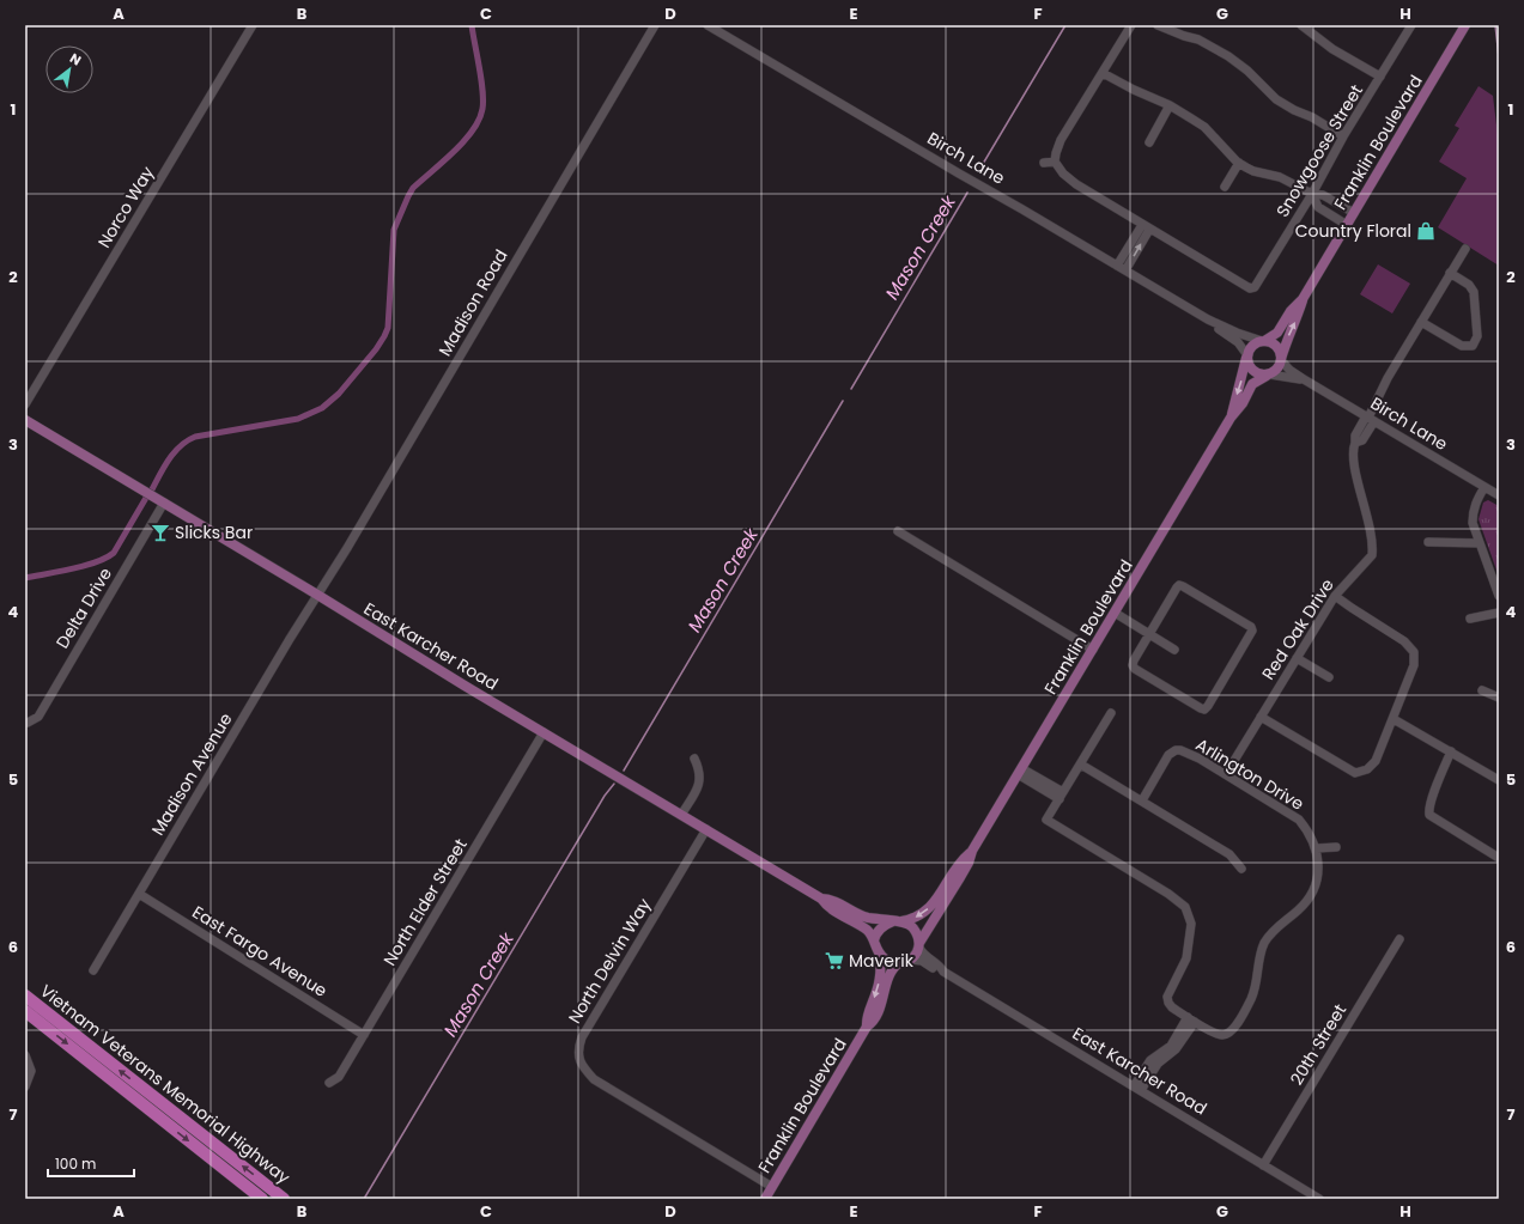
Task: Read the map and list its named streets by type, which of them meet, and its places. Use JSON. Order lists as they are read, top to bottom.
{
  "streets": {
    "highway": ["Vietnam Veterans Memorial Highway"],
    "main road": ["Franklin Boulevard", "East Karcher Road"],
    "street": [
      "Snowgoose Street",
      "Birch Lane",
      "Norco Way",
      "Madison Road",
      "Delta Drive",
      "Red Oak Drive",
      "Madison Avenue",
      "Arlington Drive",
      "North Elder Street",
      "East Fargo Avenue",
      "North Delvin Way",
      "20th Street"
    ]
  },
  "crossings": [
    ["Franklin Boulevard", "Birch Lane"],
    ["Franklin Boulevard", "North Delvin Way"],
    ["Birch Lane", "Red Oak Drive"],
    ["Madison Road", "East Karcher Road"],
    ["Madison Road", "Madison Avenue"],
    ["Delta Drive", "East Karcher Road"],
    ["Red Oak Drive", "Arlington Drive"],
    ["East Karcher Road", "Madison Avenue"],
    ["East Karcher Road", "North Elder Street"],
    ["East Karcher Road", "North Delvin Way"],
    ["East Karcher Road", "20th Street"],
    ["Madison Avenue", "East Fargo Avenue"],
    ["North Elder Street", "East Fargo Avenue"]
  ],
  "water": ["Mason Creek"],
  "places": {
    "shop": ["Country Floral"],
    "bar": ["Slicks Bar"],
    "supermarket": ["Maverik"]
  },
  "scale_bar": "100 m",
  "north": "top right",
  "grid": {
    "columns": [
      "A",
      "B",
      "C",
      "D",
      "E",
      "F",
      "G",
      "H"
    ],
    "rows": [
      "1",
      "2",
      "3",
      "4",
      "5",
      "6",
      "7"
    ]
  }
}
